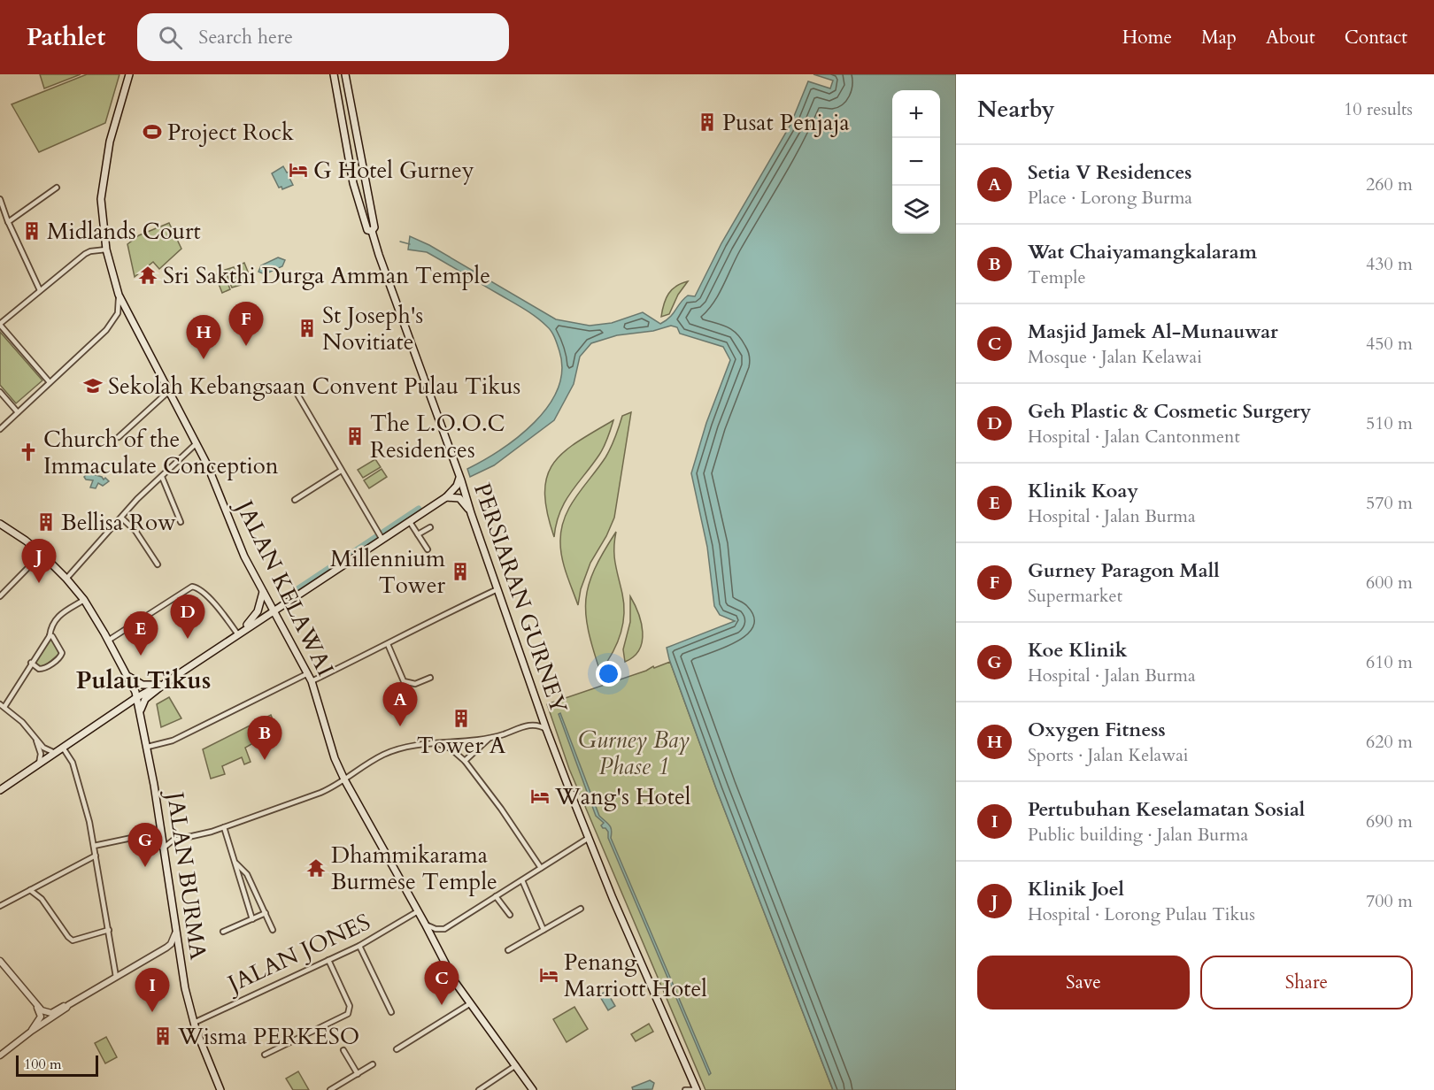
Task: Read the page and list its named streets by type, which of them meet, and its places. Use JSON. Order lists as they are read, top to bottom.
{
  "streets": {
    "main road": ["JALAN KELAWAI", "PERSIARAN GURNEY", "JALAN BURMA"],
    "street": ["JALAN JONES"]
  },
  "crossings": [
    ["JALAN KELAWAI", "JALAN JONES"],
    ["JALAN BURMA", "JALAN JONES"]
  ],
  "districts": ["Pulau Tikus"],
  "parks": ["Gurney Bay Phase 1"],
  "places": {
    "building": [
      "Pusat Penjaja",
      "Midlands Court",
      "St Joseph's Novitiate",
      "The L.O.O.C Residences",
      "Bellisa Row",
      "Millennium Tower",
      "Tower A",
      "Wisma PERKESO"
    ],
    "sports": ["Project Rock"],
    "hotel": ["G Hotel Gurney", "Wang's Hotel", "Penang Marriott Hotel"],
    "temple": ["Sri Sakthi Durga Amman Temple", "Dhammikarama Burmese Temple"],
    "school or university": ["Sekolah Kebangsaan Convent Pulau Tikus"],
    "church": ["Church of the Immaculate Conception"]
  },
  "scale_bar": "100 m",
  "page": {
    "header": "Pathlet",
    "search": "Search here",
    "nav": [
      "Home",
      "Map",
      "About",
      "Contact"
    ],
    "heading": ["Nearby", "10 results"],
    "map_buttons": ["+", "−"],
    "list": [
      {
        "mark": "A",
        "name": "Setia V Residences",
        "note": "Place · Lorong Burma",
        "value": "260 m"
      },
      {
        "mark": "B",
        "name": "Wat Chaiyamangkalaram",
        "note": "Temple",
        "value": "430 m"
      },
      {
        "mark": "C",
        "name": "Masjid Jamek Al-Munauwar",
        "note": "Mosque · Jalan Kelawai",
        "value": "450 m"
      },
      {
        "mark": "D",
        "name": "Geh Plastic & Cosmetic Surgery",
        "note": "Hospital · Jalan Cantonment",
        "value": "510 m"
      },
      {
        "mark": "E",
        "name": "Klinik Koay",
        "note": "Hospital · Jalan Burma",
        "value": "570 m"
      },
      {
        "mark": "F",
        "name": "Gurney Paragon Mall",
        "note": "Supermarket",
        "value": "600 m"
      },
      {
        "mark": "G",
        "name": "Koe Klinik",
        "note": "Hospital · Jalan Burma",
        "value": "610 m"
      },
      {
        "mark": "H",
        "name": "Oxygen Fitness",
        "note": "Sports · Jalan Kelawai",
        "value": "620 m"
      },
      {
        "mark": "I",
        "name": "Pertubuhan Keselamatan Sosial",
        "note": "Public building · Jalan Burma",
        "value": "690 m"
      },
      {
        "mark": "J",
        "name": "Klinik Joel",
        "note": "Hospital · Lorong Pulau Tikus",
        "value": "700 m"
      }
    ],
    "pins": [
      "F",
      "H",
      "J",
      "D",
      "E",
      "A",
      "B",
      "G",
      "C",
      "I"
    ],
    "buttons": ["Save", "Share"],
    "scale": "100 m"
  }
}
